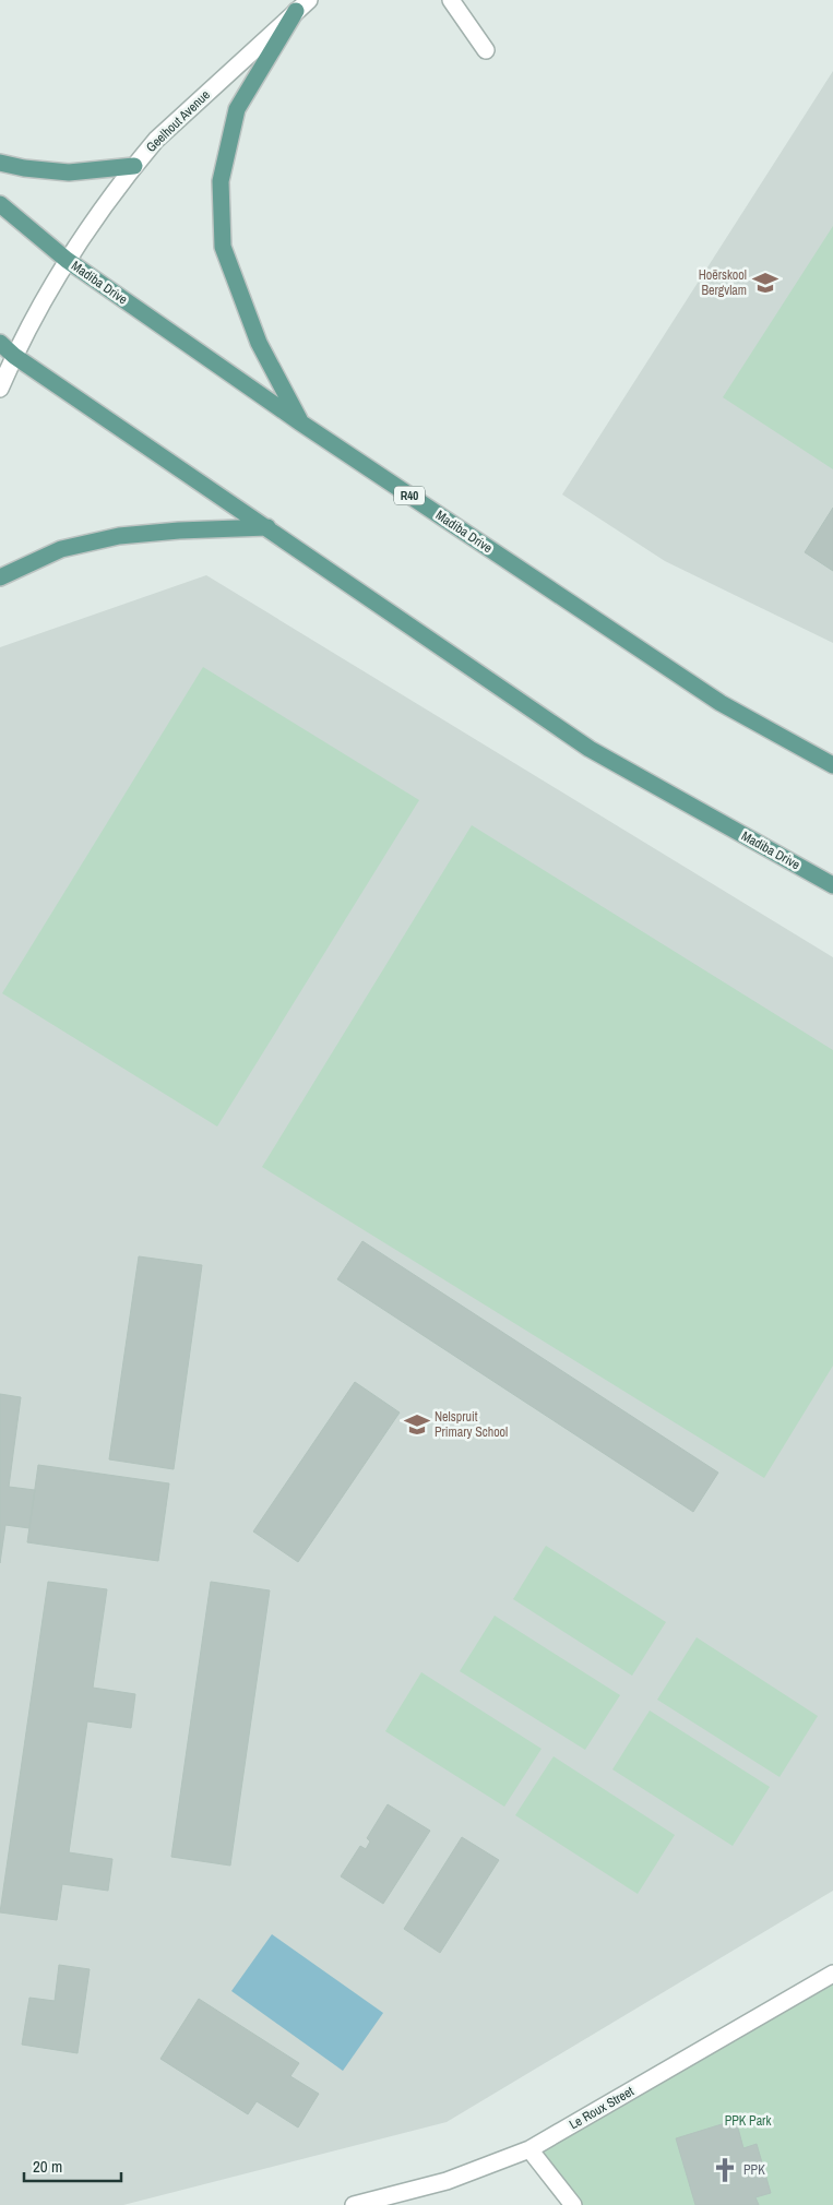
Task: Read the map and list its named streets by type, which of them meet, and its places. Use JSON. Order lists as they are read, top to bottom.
{
  "streets": {
    "main road": ["Madiba Drive", "R40"],
    "street": ["Geelhout Avenue", "Le Roux Street"]
  },
  "crossings": [
    ["Geelhout Avenue", "Madiba Drive"]
  ],
  "parks": ["PPK Park"],
  "places": {
    "school or university": ["Hoërskool Bergvlam", "Nelspruit Primary School"],
    "church": ["PPK"]
  },
  "scale_bar": "20 m"
}
